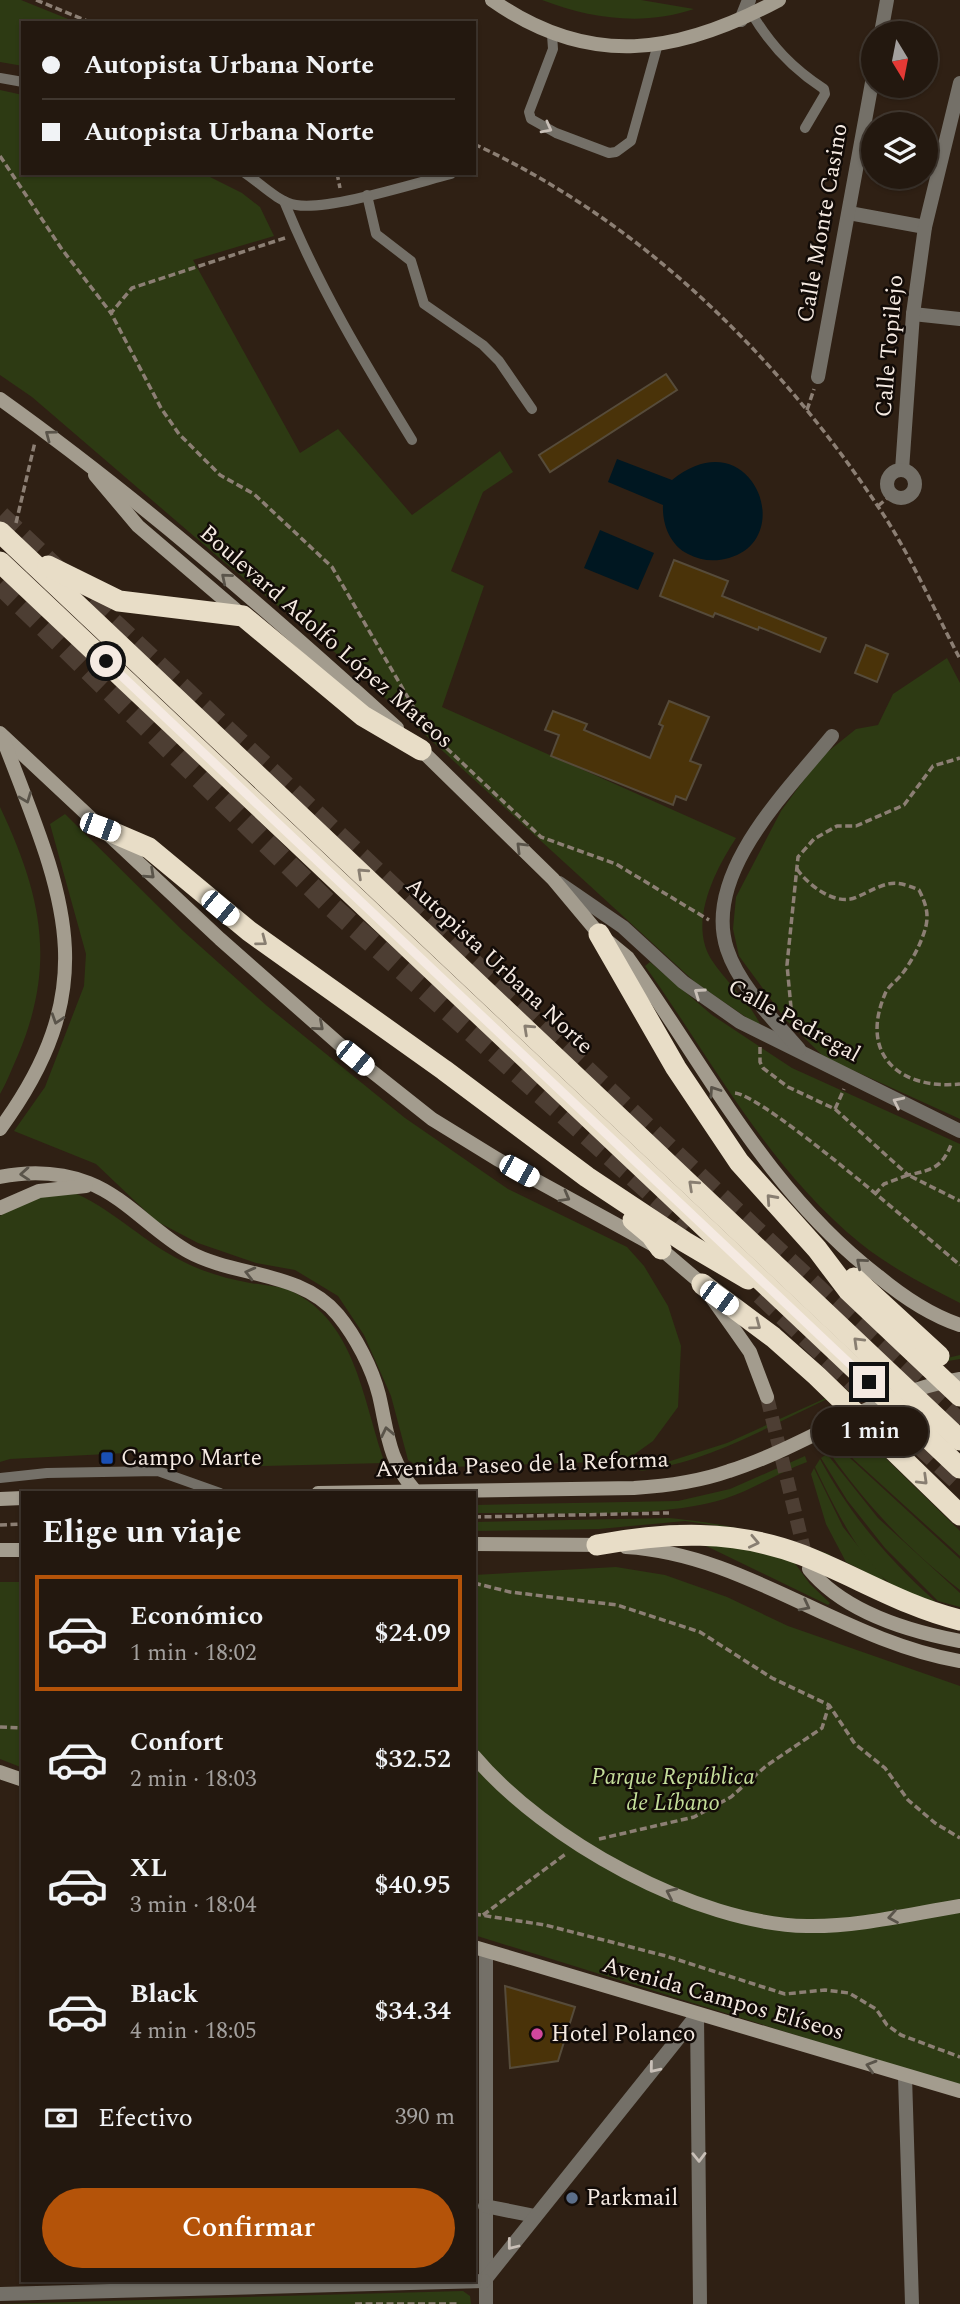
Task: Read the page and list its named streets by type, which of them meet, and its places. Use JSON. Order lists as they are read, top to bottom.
{
  "streets": {
    "highway": ["Autopista Urbana Norte"],
    "main road": ["Boulevard Adolfo López Mateos", "Avenida Paseo de la Reforma", "Avenida Campos Elíseos"],
    "street": ["Calle Monte Casino", "Calle Topilejo", "Calle Pedregal"]
  },
  "crossings": [
    ["Boulevard Adolfo López Mateos", "Calle Pedregal"]
  ],
  "one_way": ["Boulevard Adolfo López Mateos", "Calle Pedregal"],
  "parks": ["Parque República de Líbano"],
  "places": {
    "transit": ["Campo Marte"],
    "other": ["Hotel Polanco", "Parkmail"]
  },
  "north": "bottom",
  "page": {
    "banner": ["Autopista Urbana Norte", "Autopista Urbana Norte"],
    "bubble": "1 min",
    "heading": "Elige un viaje",
    "list": [
      {
        "name": "Económico",
        "note": "1 min · 18:02",
        "value": "$24.09"
      },
      {
        "name": "Confort",
        "note": "2 min · 18:03",
        "value": "$32.52"
      },
      {
        "name": "XL",
        "note": "3 min · 18:04",
        "value": "$40.95"
      },
      {
        "name": "Black",
        "note": "4 min · 18:05",
        "value": "$34.34"
      }
    ],
    "pay": ["Efectivo", "390 m"],
    "buttons": "Confirmar"
  }
}
